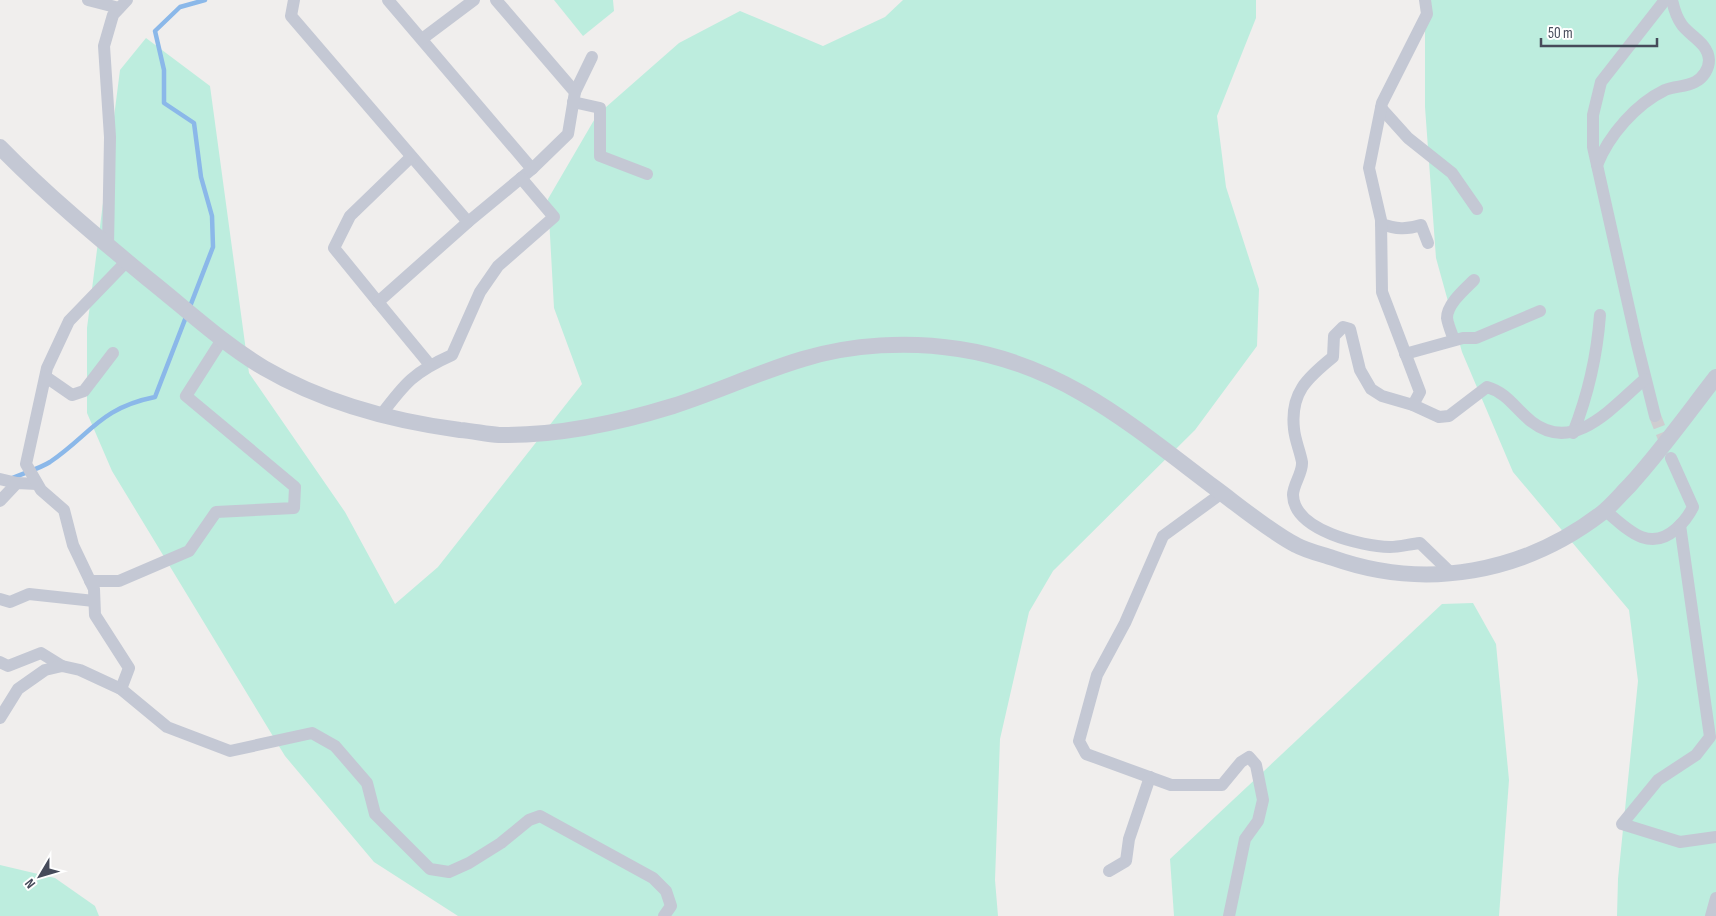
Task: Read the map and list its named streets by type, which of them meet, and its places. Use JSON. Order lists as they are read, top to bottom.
{
  "scale_bar": "50 m",
  "north": "bottom left"
}
